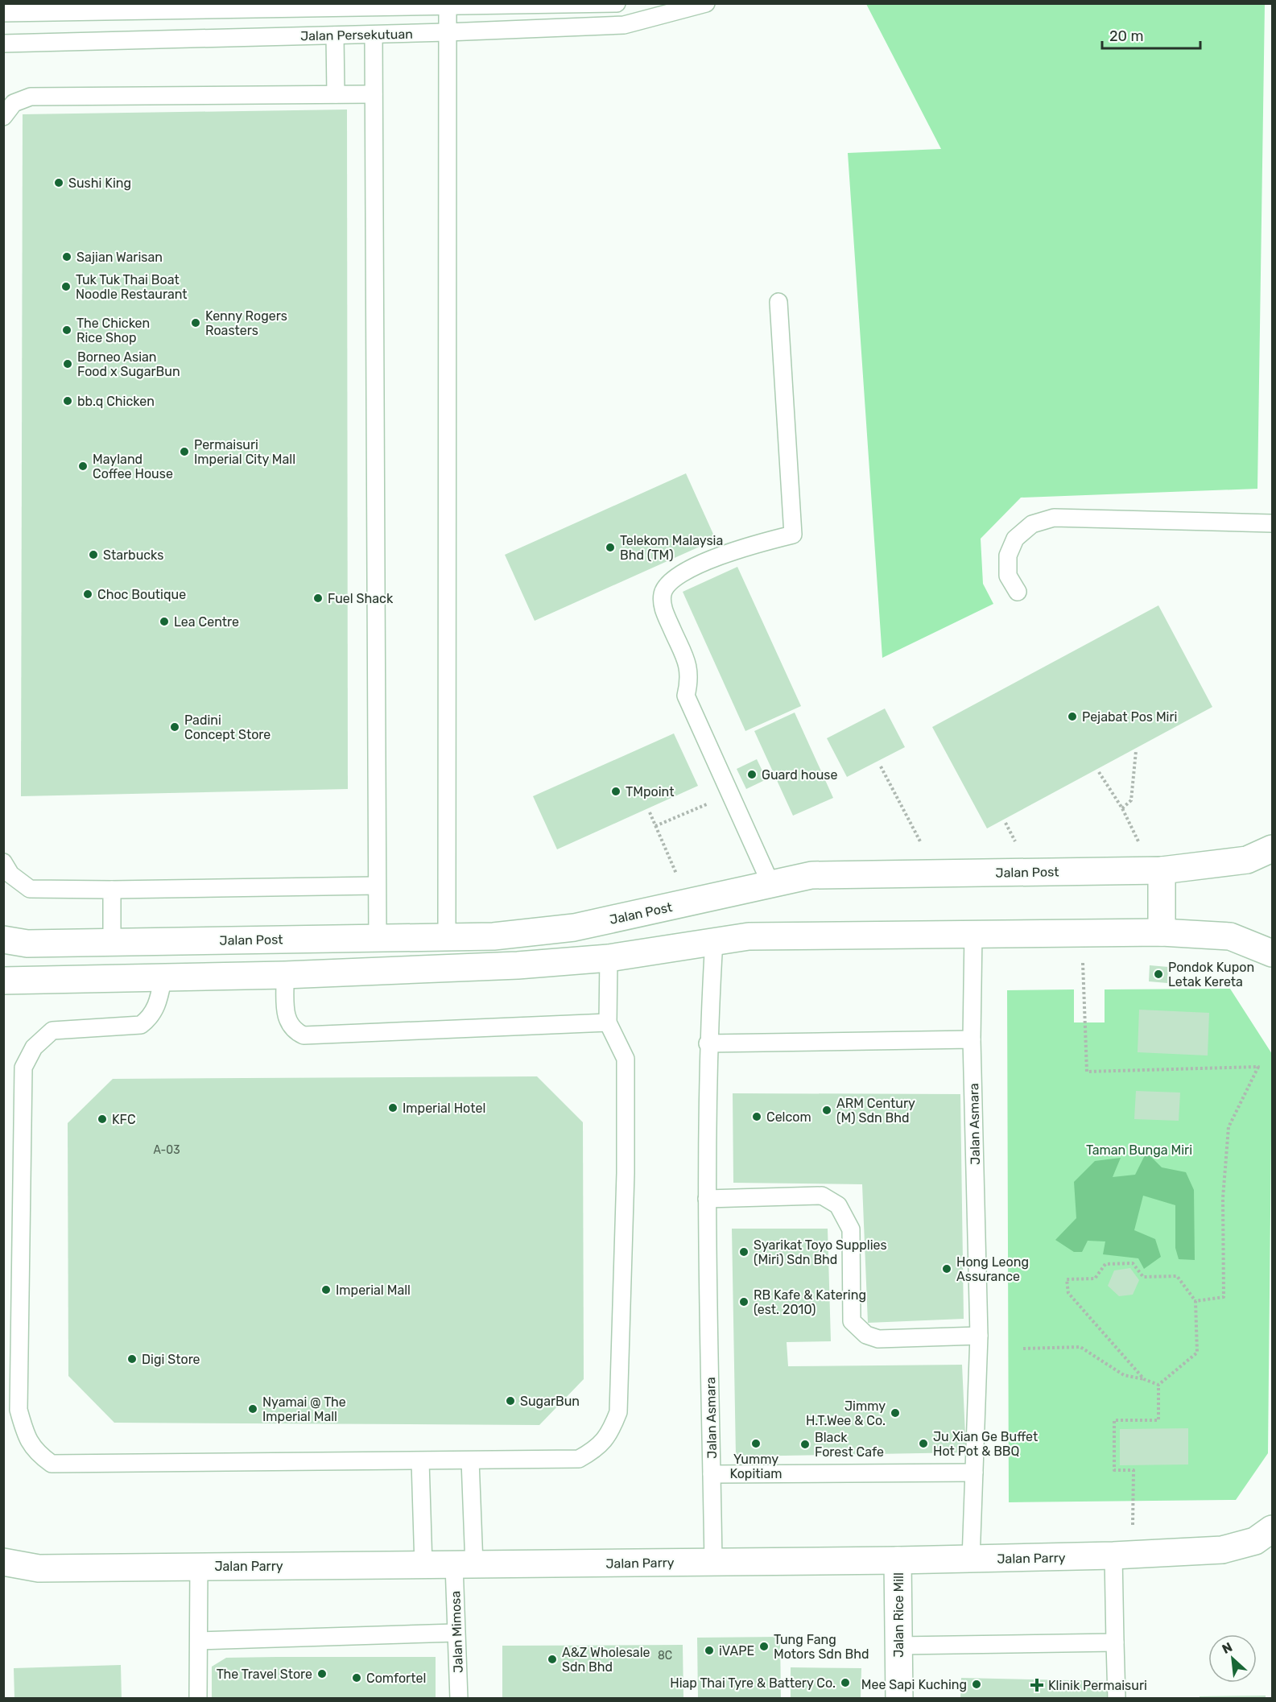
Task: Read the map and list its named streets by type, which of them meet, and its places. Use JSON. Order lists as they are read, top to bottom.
{
  "streets": {
    "street": ["Jalan Post", "Jalan Parry", "Jalan Rice Mill"],
    "lane": ["Jalan Persekutuan", "Jalan Asmara", "Jalan Mimosa"]
  },
  "crossings": [
    ["Jalan Asmara", "Jalan Parry"],
    ["Jalan Parry", "Jalan Rice Mill"],
    ["Jalan Parry", "Jalan Mimosa"]
  ],
  "parks": ["Taman Bunga Miri"],
  "places": {
    "other": [
      "Sushi King",
      "Sajian Warisan",
      "Tuk Tuk Thai Boat Noodle Restaurant",
      "Kenny Rogers Roasters",
      "The Chicken Rice Shop",
      "Borneo Asian Food x SugarBun",
      "bb.q Chicken",
      "Permaisuri Imperial City Mall",
      "Mayland Coffee House",
      "Telekom Malaysia Bhd (TM)",
      "Starbucks",
      "Choc Boutique",
      "Fuel Shack",
      "Lea Centre",
      "Pejabat Pos Miri",
      "Padini Concept Store",
      "Guard house",
      "TMpoint",
      "Pondok Kupon Letak Kereta",
      "Imperial Hotel",
      "ARM Century (M) Sdn Bhd",
      "Celcom",
      "KFC",
      "Syarikat Toyo Supplies (Miri) Sdn Bhd",
      "Hong Leong Assurance",
      "Imperial Mall",
      "RB Kafe & Katering (est. 2010)",
      "Digi Store",
      "SugarBun",
      "Nyamai @ The Imperial Mall",
      "Jimmy H.T.Wee & Co.",
      "Yummy Kopitiam",
      "Ju Xian Ge Buffet Hot Pot & BBQ",
      "Black Forest Cafe",
      "Tung Fang Motors Sdn Bhd",
      "iVAPE",
      "A&Z Wholesale Sdn Bhd",
      "The Travel Store",
      "Comfortel",
      "Hiap Thai Tyre & Battery Co.",
      "Mee Sapi Kuching"
    ],
    "health": ["Klinik Permaisuri"]
  },
  "house_numbers": ["A-03", "8C"],
  "scale_bar": "20 m",
  "north": "top left"
}
